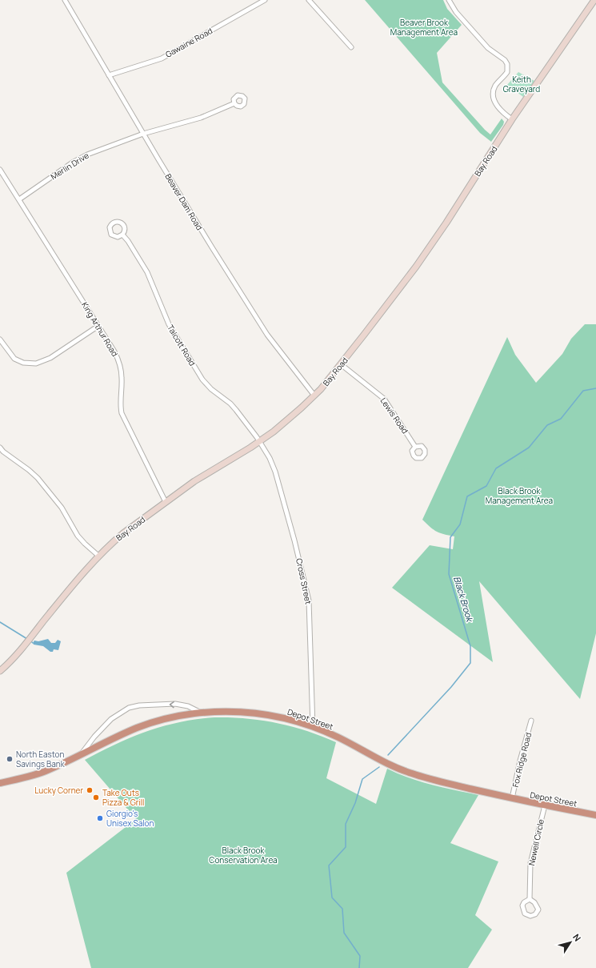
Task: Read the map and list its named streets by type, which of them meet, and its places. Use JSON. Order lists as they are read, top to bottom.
{
  "streets": {
    "highway": ["Depot Street"],
    "main road": ["Bay Road"],
    "street": [
      "Gawaine Road",
      "Merlin Drive",
      "Beaver Dam Road",
      "King Arthur Road",
      "Talcott Road",
      "Lewis Road",
      "Cross Street",
      "Fox Ridge Road",
      "Newell Circle"
    ]
  },
  "crossings": [
    ["Gawaine Road", "Beaver Dam Road"],
    ["Bay Road", "Beaver Dam Road"],
    ["Bay Road", "King Arthur Road"],
    ["Bay Road", "Talcott Road"],
    ["Bay Road", "Lewis Road"],
    ["Bay Road", "Cross Street"],
    ["Merlin Drive", "Beaver Dam Road"],
    ["Merlin Drive", "King Arthur Road"],
    ["Talcott Road", "Cross Street"],
    ["Cross Street", "Depot Street"],
    ["Depot Street", "Fox Ridge Road"],
    ["Depot Street", "Newell Circle"]
  ],
  "water": ["Black Brook"],
  "parks": [
    "Beaver Brook Management Area",
    "Keith Graveyard",
    "Black Brook Management Area",
    "Black Brook Conservation Area"
  ],
  "places": [
    "North Easton Savings Bank",
    "Lucky Corner",
    "Take Outs Pizza & Grill",
    "Giorgio's Unisex Salon"
  ],
  "north": "top right"
}
